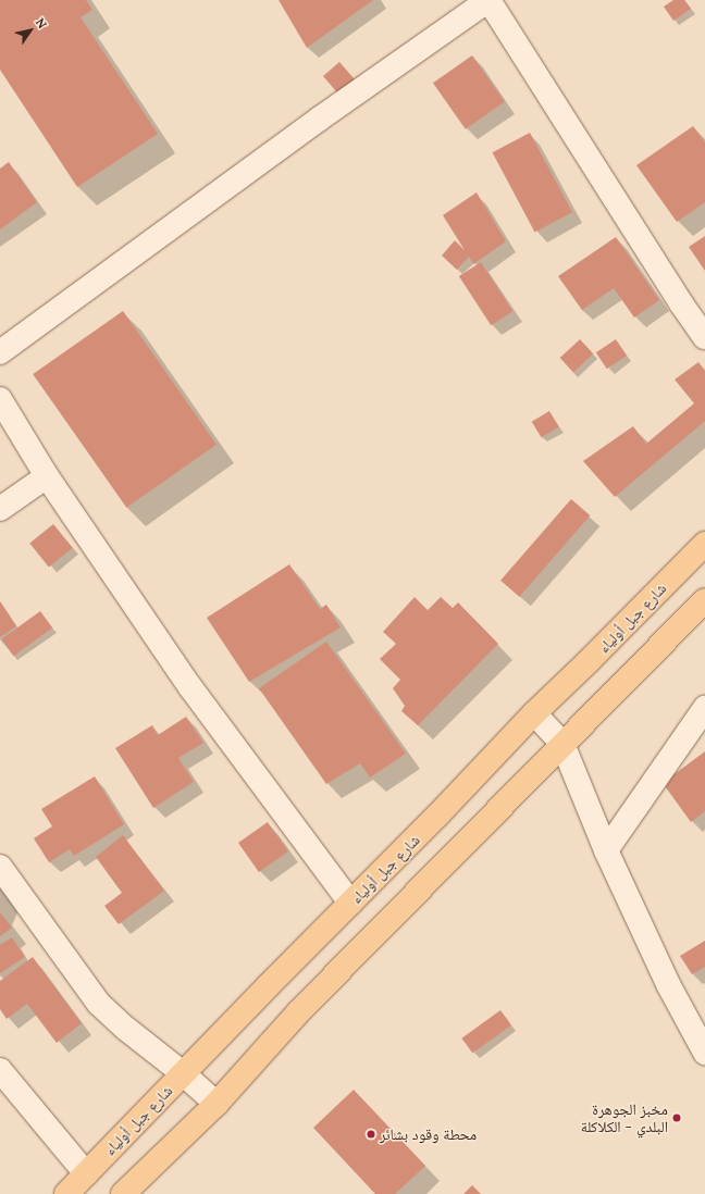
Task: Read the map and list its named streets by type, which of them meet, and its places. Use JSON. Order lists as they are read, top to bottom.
{
  "streets": {
    "main road": ["شارع جبل أولياء"]
  },
  "places": ["مخبز الجوهرة البلدي - الكلاكلة", "محطة وقود بشائر"],
  "north": "top right"
}
